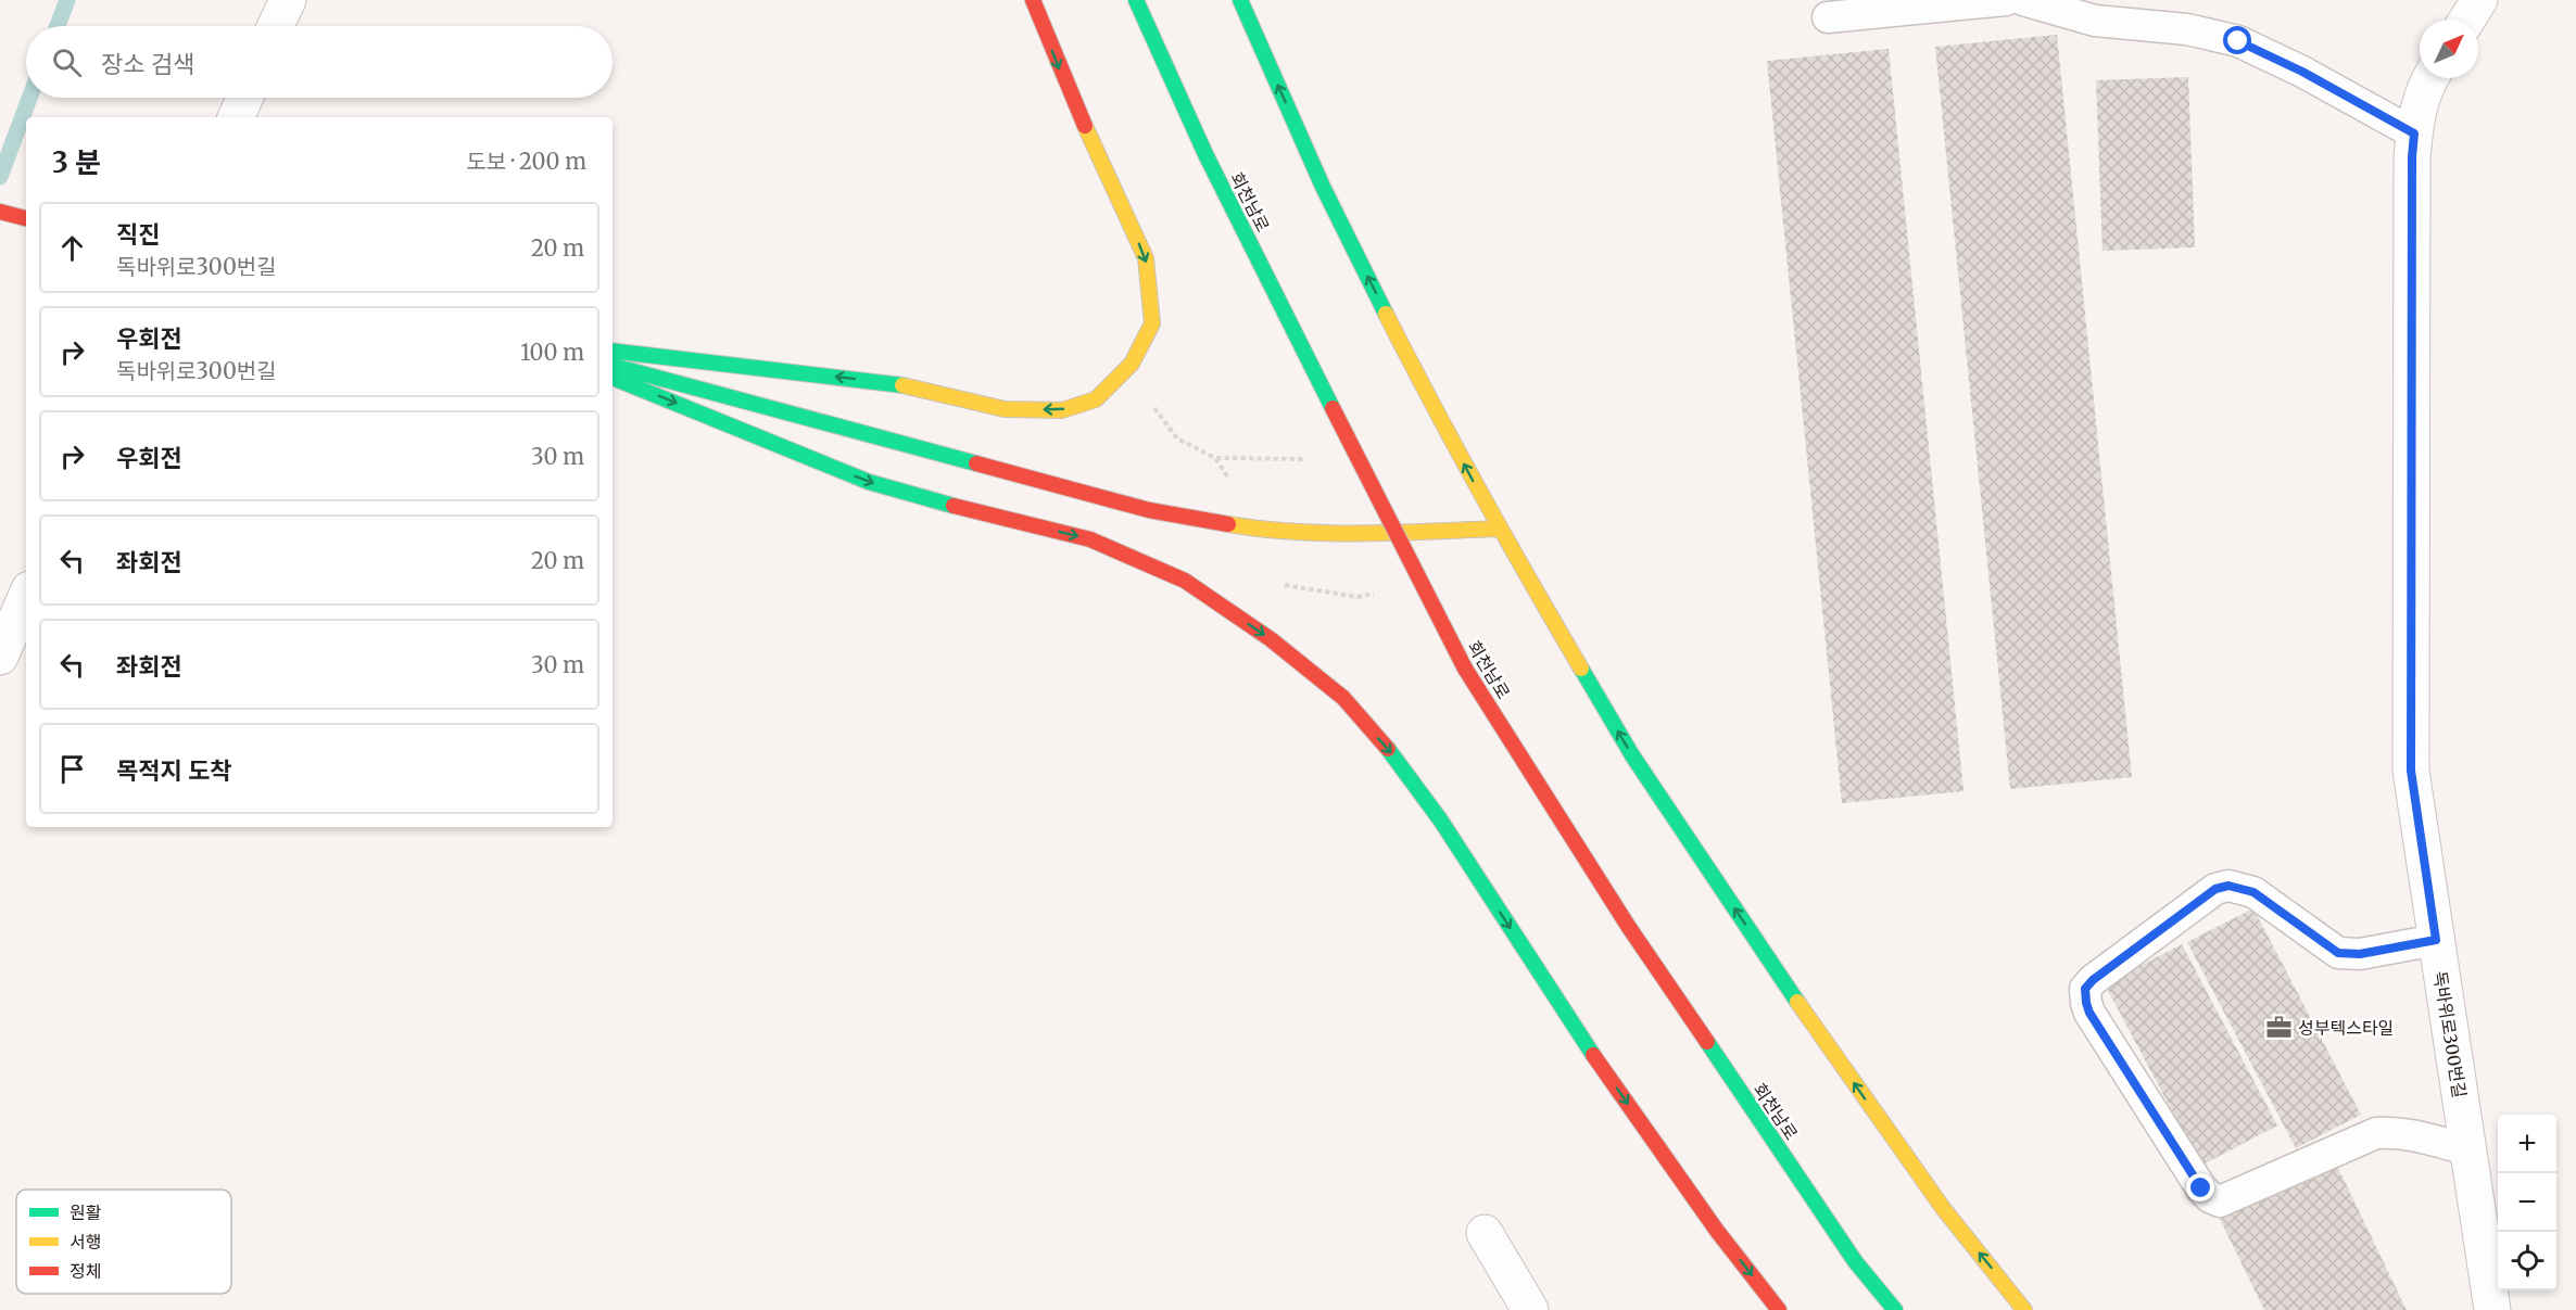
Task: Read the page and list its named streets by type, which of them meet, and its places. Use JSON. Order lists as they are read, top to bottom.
{
  "streets": {
    "main road": ["회천남로"],
    "street": ["독바위로300번길"]
  },
  "places": {
    "office": ["성부텍스타일"]
  },
  "legend": ["원활", "서행", "정체"],
  "north": "top right",
  "page": {
    "search": "장소 검색",
    "heading": ["3 분", "도보 · 200 m"],
    "list": [
      ["직진", "독바위로300번길", "20 m"],
      ["우회전", "독바위로300번길", "100 m"],
      ["우회전", "30 m"],
      ["좌회전", "20 m"],
      ["좌회전", "30 m"],
      "목적지 도착"
    ],
    "map_buttons": ["+", "−"]
  }
}
